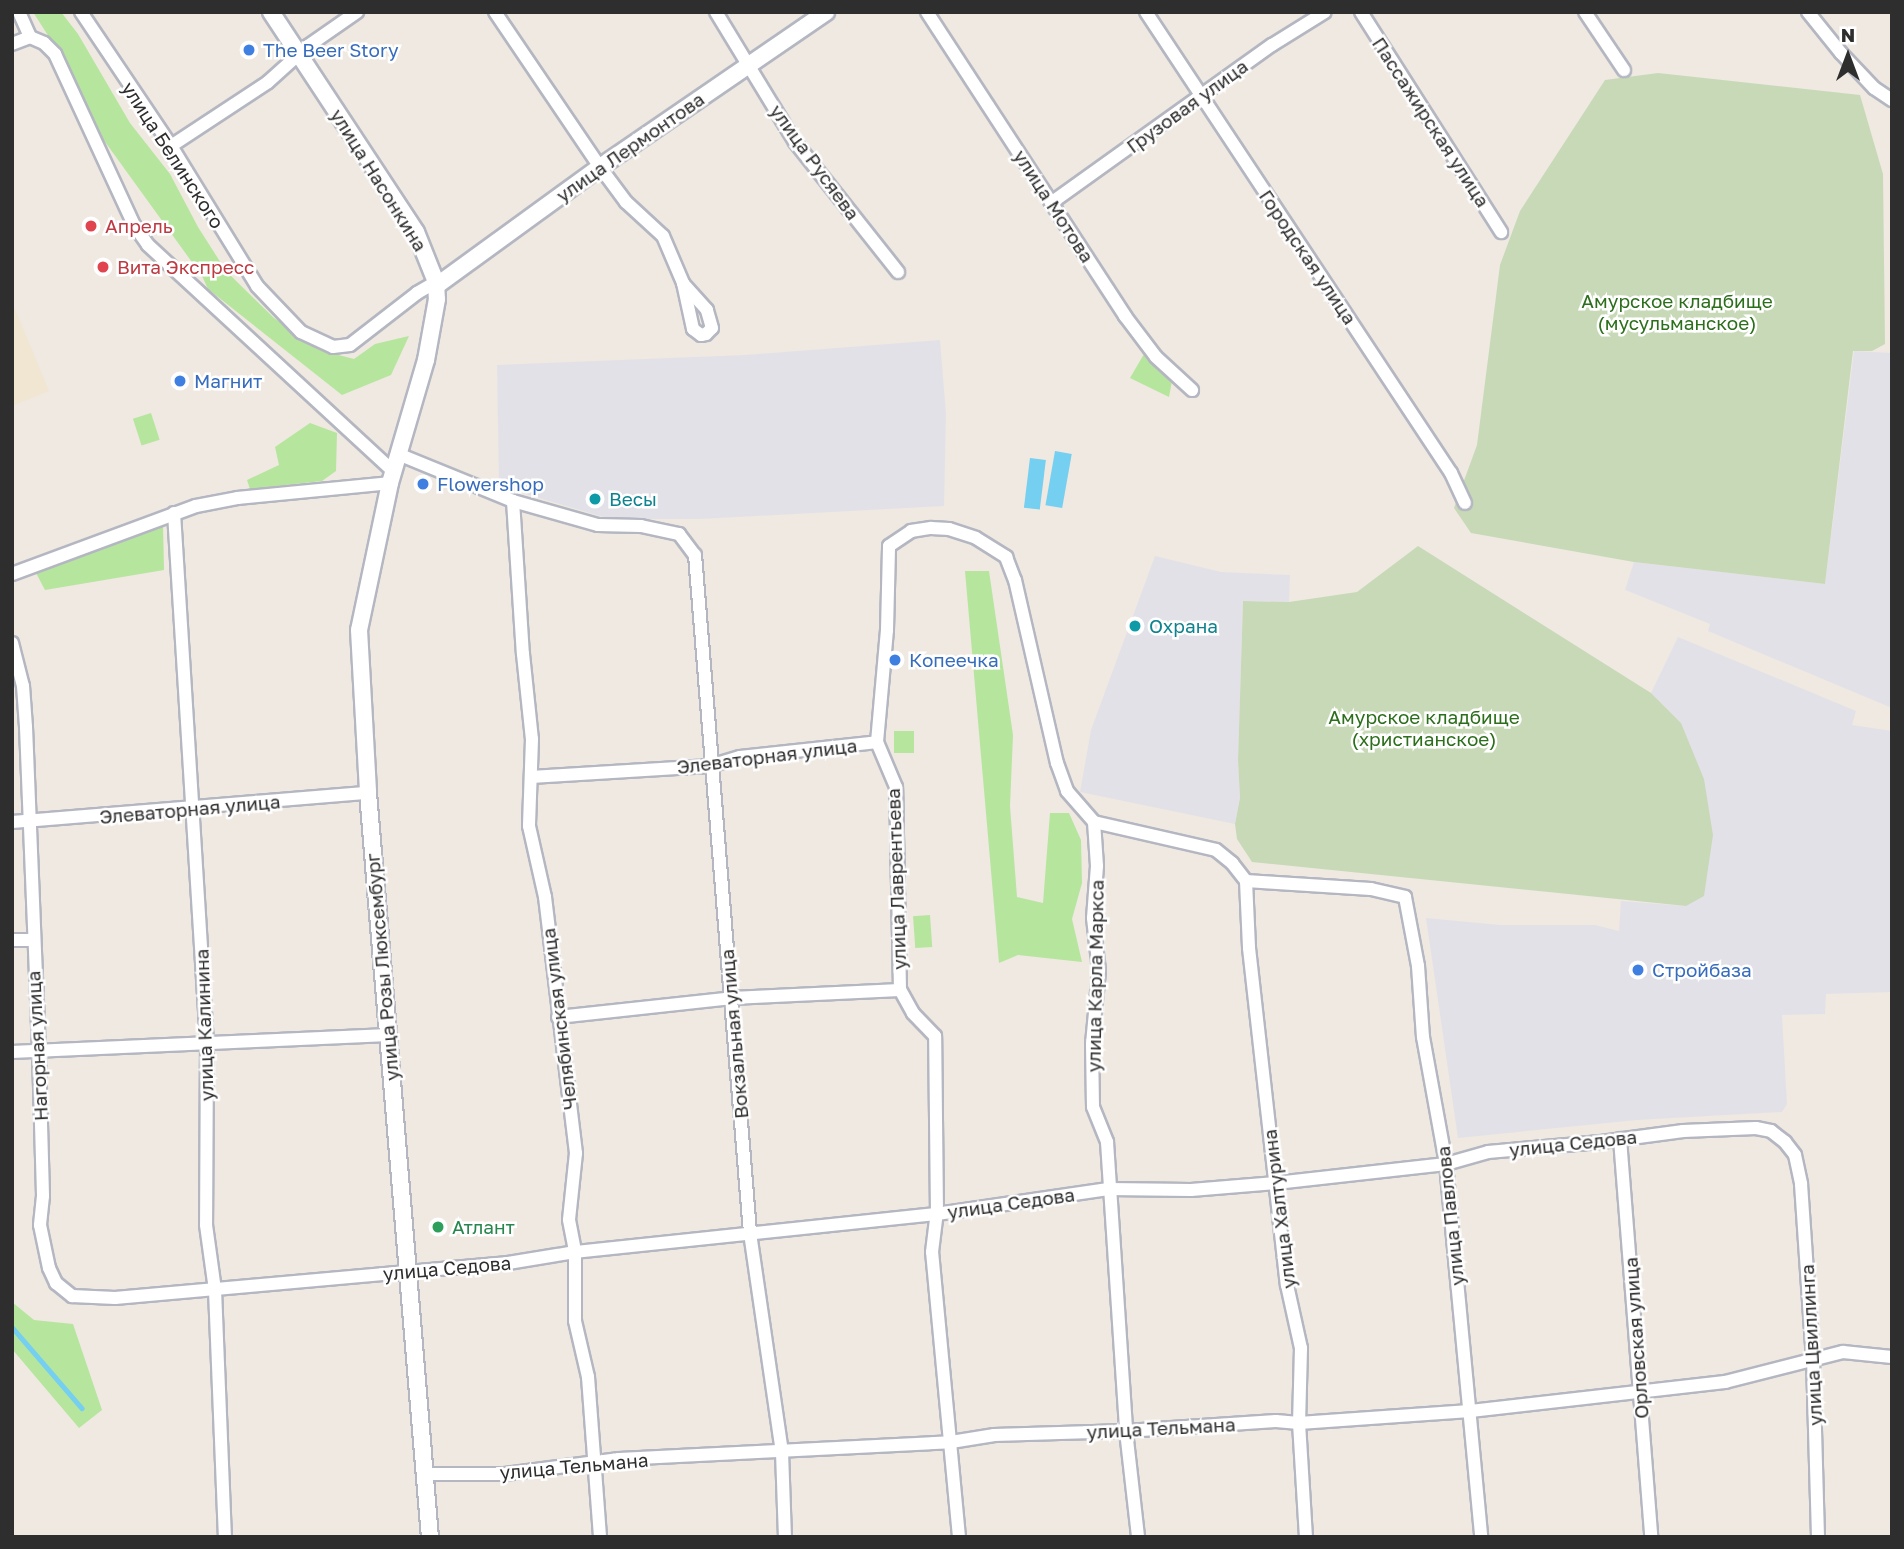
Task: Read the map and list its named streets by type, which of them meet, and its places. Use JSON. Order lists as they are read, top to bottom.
{
  "streets": {
    "street": [
      "Грузовая улица",
      "Пассажирская улица",
      "улица Лермонтова",
      "улица Белинского",
      "улица Русяева",
      "улица Насонкина",
      "улица Мотова",
      "Городская улица",
      "Элеваторная улица",
      "улица Лаврентьева",
      "улица Розы Люксембург",
      "улица Карла Маркса",
      "Челябинская улица",
      "улица Калинина",
      "Вокзальная улица",
      "Нагорная улица",
      "улица Седова",
      "улица Халтурина",
      "улица Павлова",
      "Орловская улица",
      "улица Цвиллинга",
      "улица Тельмана"
    ]
  },
  "crossings": [
    ["Грузовая улица", "улица Мотова"],
    ["Грузовая улица", "Городская улица"],
    ["улица Лермонтова", "улица Белинского"],
    ["улица Лермонтова", "улица Русяева"],
    ["улица Лермонтова", "улица Насонкина"],
    ["улица Белинского", "улица Насонкина"],
    ["улица Насонкина", "улица Розы Люксембург"],
    ["Элеваторная улица", "улица Лаврентьева"],
    ["Элеваторная улица", "улица Розы Люксембург"],
    ["Элеваторная улица", "Челябинская улица"],
    ["Элеваторная улица", "улица Калинина"],
    ["Элеваторная улица", "Вокзальная улица"],
    ["Элеваторная улица", "Нагорная улица"],
    ["улица Лаврентьева", "улица Карла Маркса"],
    ["улица Лаврентьева", "улица Седова"],
    ["улица Лаврентьева", "улица Тельмана"],
    ["улица Розы Люксембург", "улица Седова"],
    ["улица Розы Люксембург", "улица Тельмана"],
    ["улица Карла Маркса", "улица Седова"],
    ["улица Карла Маркса", "улица Тельмана"],
    ["Челябинская улица", "Вокзальная улица"],
    ["Челябинская улица", "улица Седова"],
    ["Челябинская улица", "улица Тельмана"],
    ["улица Калинина", "Нагорная улица"],
    ["улица Калинина", "улица Седова"],
    ["Вокзальная улица", "улица Седова"],
    ["Вокзальная улица", "улица Тельмана"],
    ["Нагорная улица", "улица Седова"],
    ["улица Седова", "улица Халтурина"],
    ["улица Седова", "улица Павлова"],
    ["улица Седова", "Орловская улица"],
    ["улица Седова", "улица Цвиллинга"],
    ["улица Халтурина", "улица Павлова"],
    ["улица Халтурина", "улица Тельмана"],
    ["улица Павлова", "улица Тельмана"],
    ["Орловская улица", "улица Тельмана"],
    ["улица Цвиллинга", "улица Тельмана"]
  ],
  "parks": ["Амурское кладбище (мусульманское)", "Амурское кладбище (христианское)"],
  "places": [
    "The Beer Story",
    "Апрель",
    "Вита Экспресс",
    "Магнит",
    "Flowershop",
    "Весы",
    "Охрана",
    "Копеечка",
    "Стройбаза",
    "Атлант"
  ],
  "north": "top"
}
